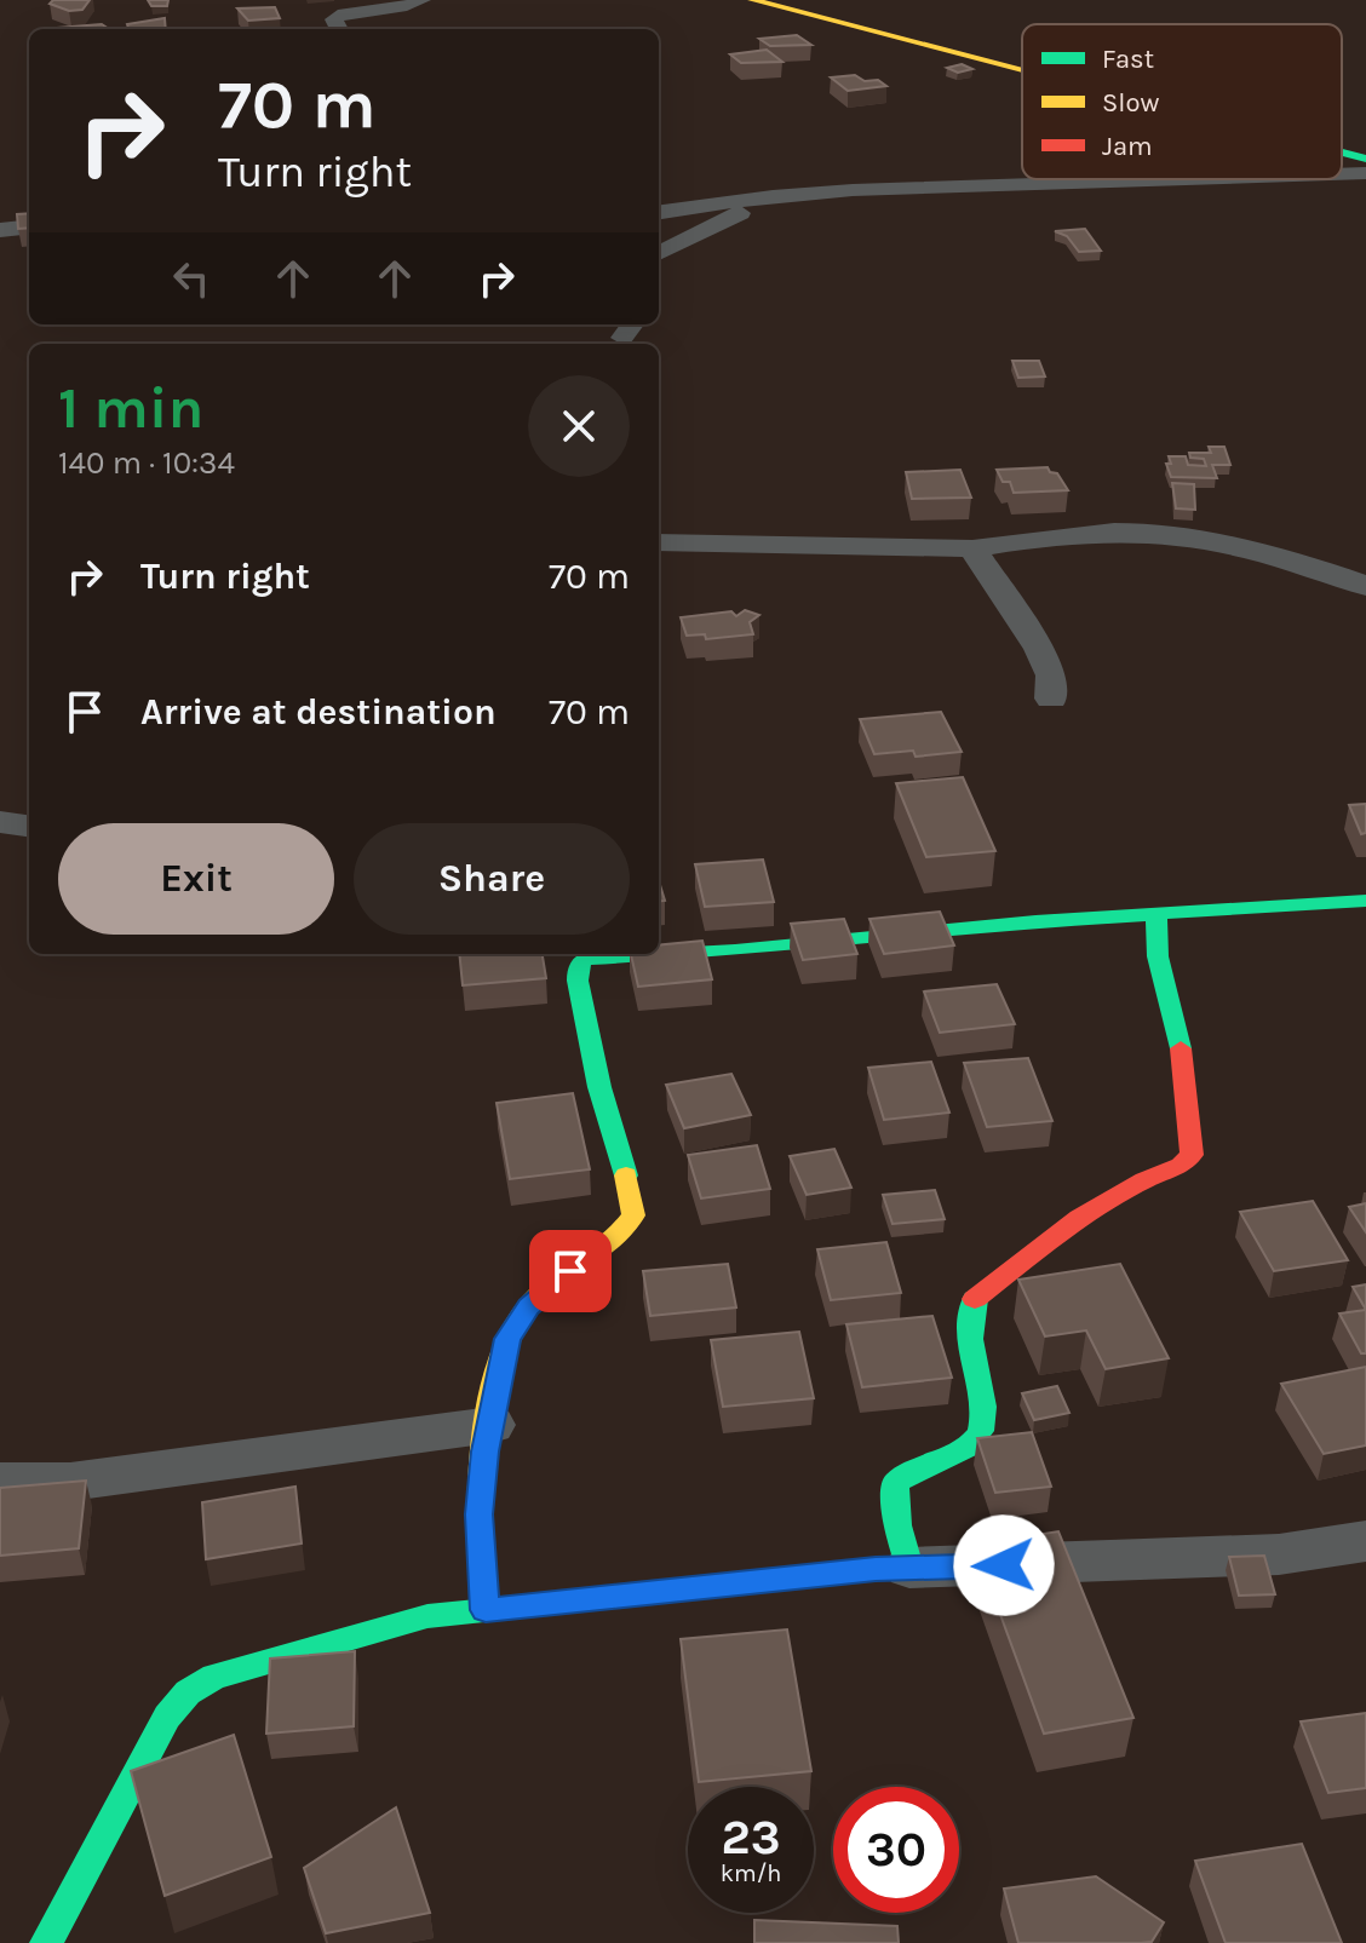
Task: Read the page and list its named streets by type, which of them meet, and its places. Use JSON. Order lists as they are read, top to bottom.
{
  "legend": ["Fast", "Slow", "Jam"],
  "page": {
    "turn": ["70 m", "Turn right"],
    "heading": ["1 min", "140 m · 10:34"],
    "list": [
      {
        "name": "Turn right",
        "value": "70 m"
      },
      {
        "name": "Arrive at destination",
        "value": "70 m"
      }
    ],
    "buttons": ["Exit", "Share"],
    "speed": "23 km/h",
    "limit": "30"
  }
}
